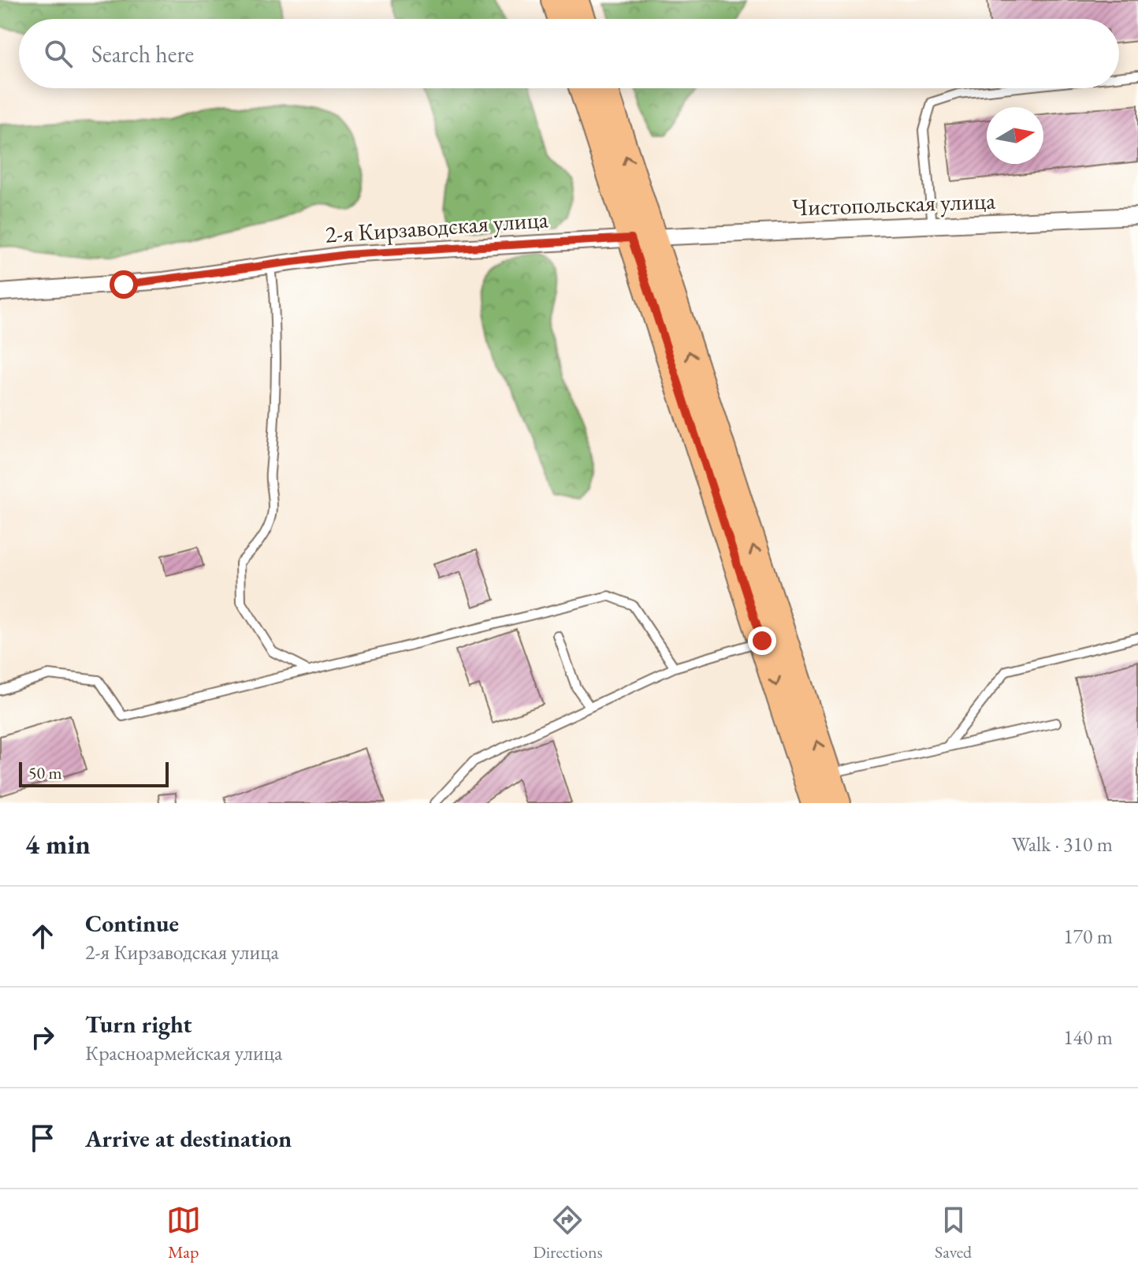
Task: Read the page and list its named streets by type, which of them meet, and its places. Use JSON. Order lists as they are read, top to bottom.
{
  "streets": {
    "street": ["Чистопольская улица", "2-я Кирзаводская улица"]
  },
  "crossings": [
    ["Чистопольская улица", "2-я Кирзаводская улица"]
  ],
  "scale_bar": "50 m",
  "north": "right",
  "page": {
    "search": "Search here",
    "scale": "50 m",
    "heading": ["4 min", "Walk · 310 m"],
    "list": [
      ["Continue", "2-я Кирзаводская улица", "170 m"],
      ["Turn right", "Красноармейская улица", "140 m"],
      "Arrive at destination"
    ],
    "nav": ["Map", "Directions", "Saved"]
  }
}
